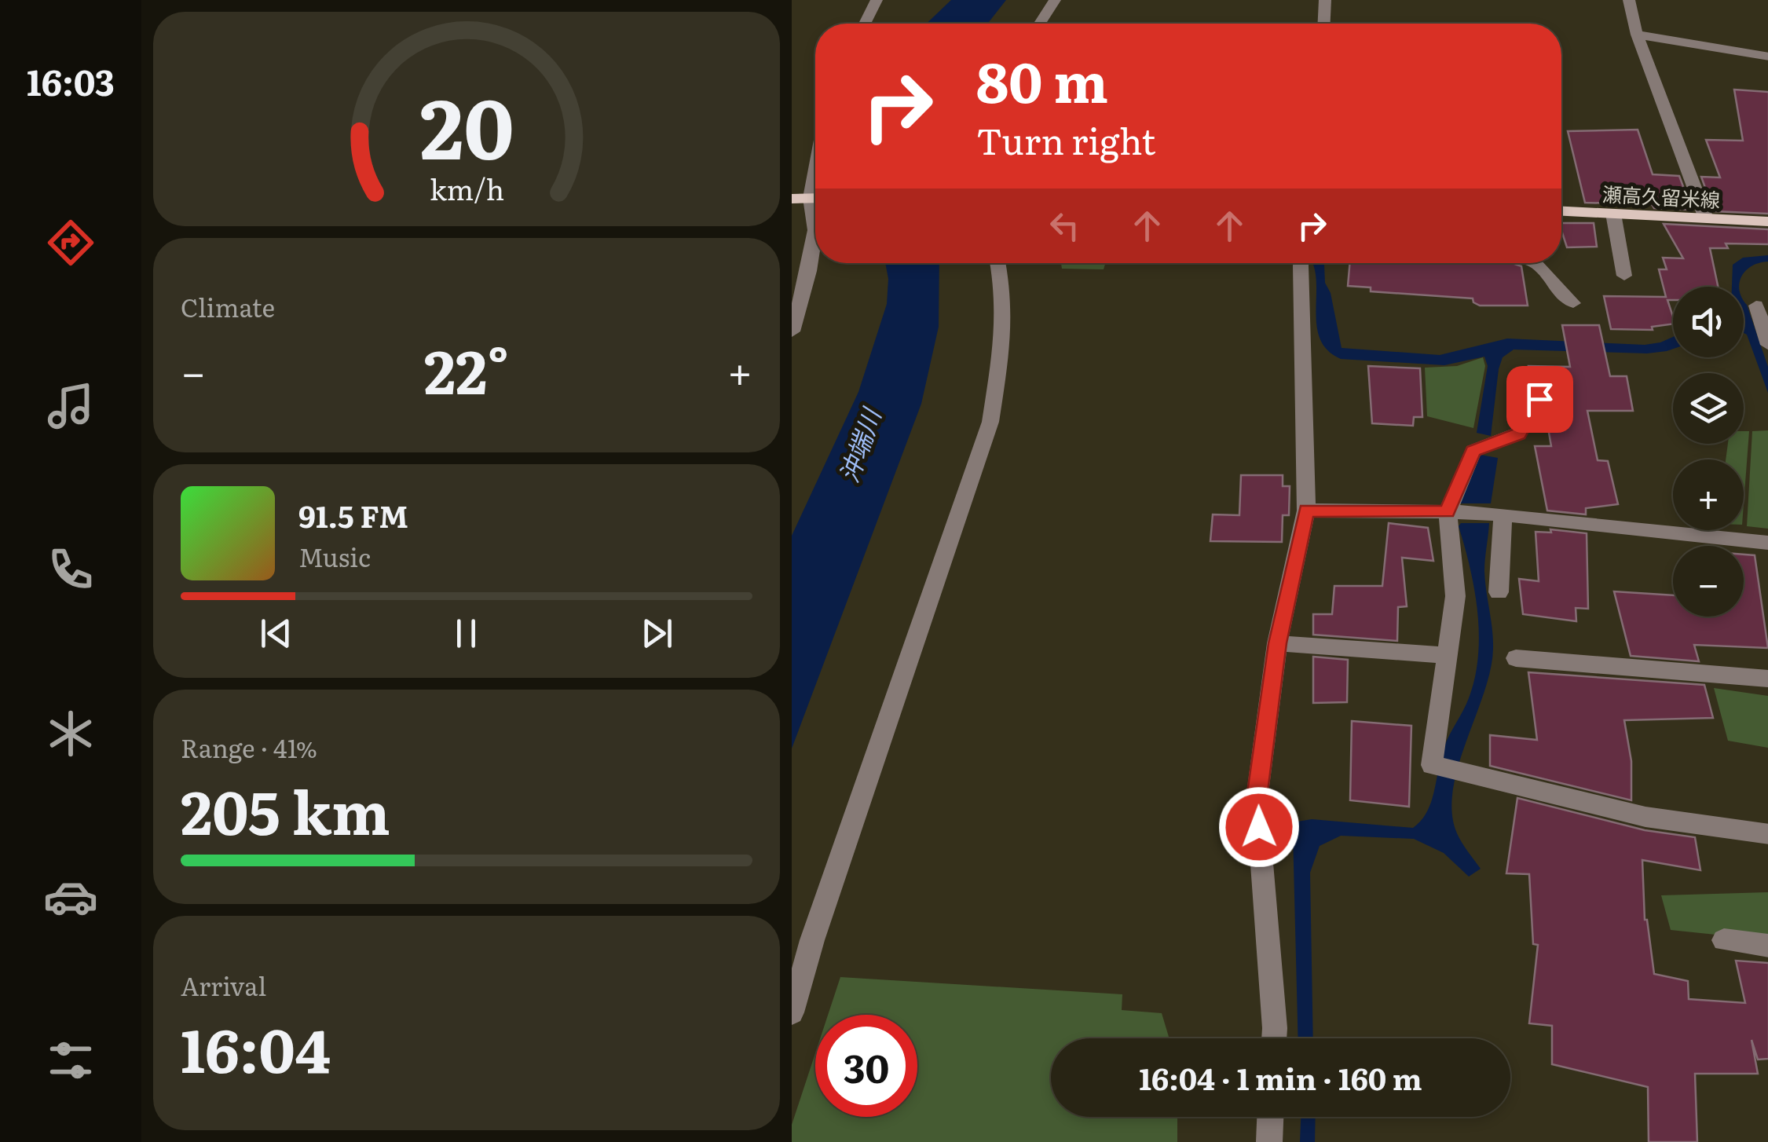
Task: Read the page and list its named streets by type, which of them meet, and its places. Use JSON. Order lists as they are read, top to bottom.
{
  "streets": {
    "main road": ["瀬高久留米線"]
  },
  "water": ["沖端川"],
  "page": {
    "tabs": "16:03",
    "turn": ["80 m", "Turn right"],
    "tile": [
      "Climate",
      ["Range · 41%", "205 km"],
      ["Arrival", "16:04"]
    ],
    "map_buttons": ["+", "−"],
    "heat": ["−", "22°", "+"],
    "song": ["91.5 FM", "Music"],
    "limit": "30",
    "trip": "16:04 · 1 min · 160 m",
    "gauge": ["20", "km/h"]
  }
}
